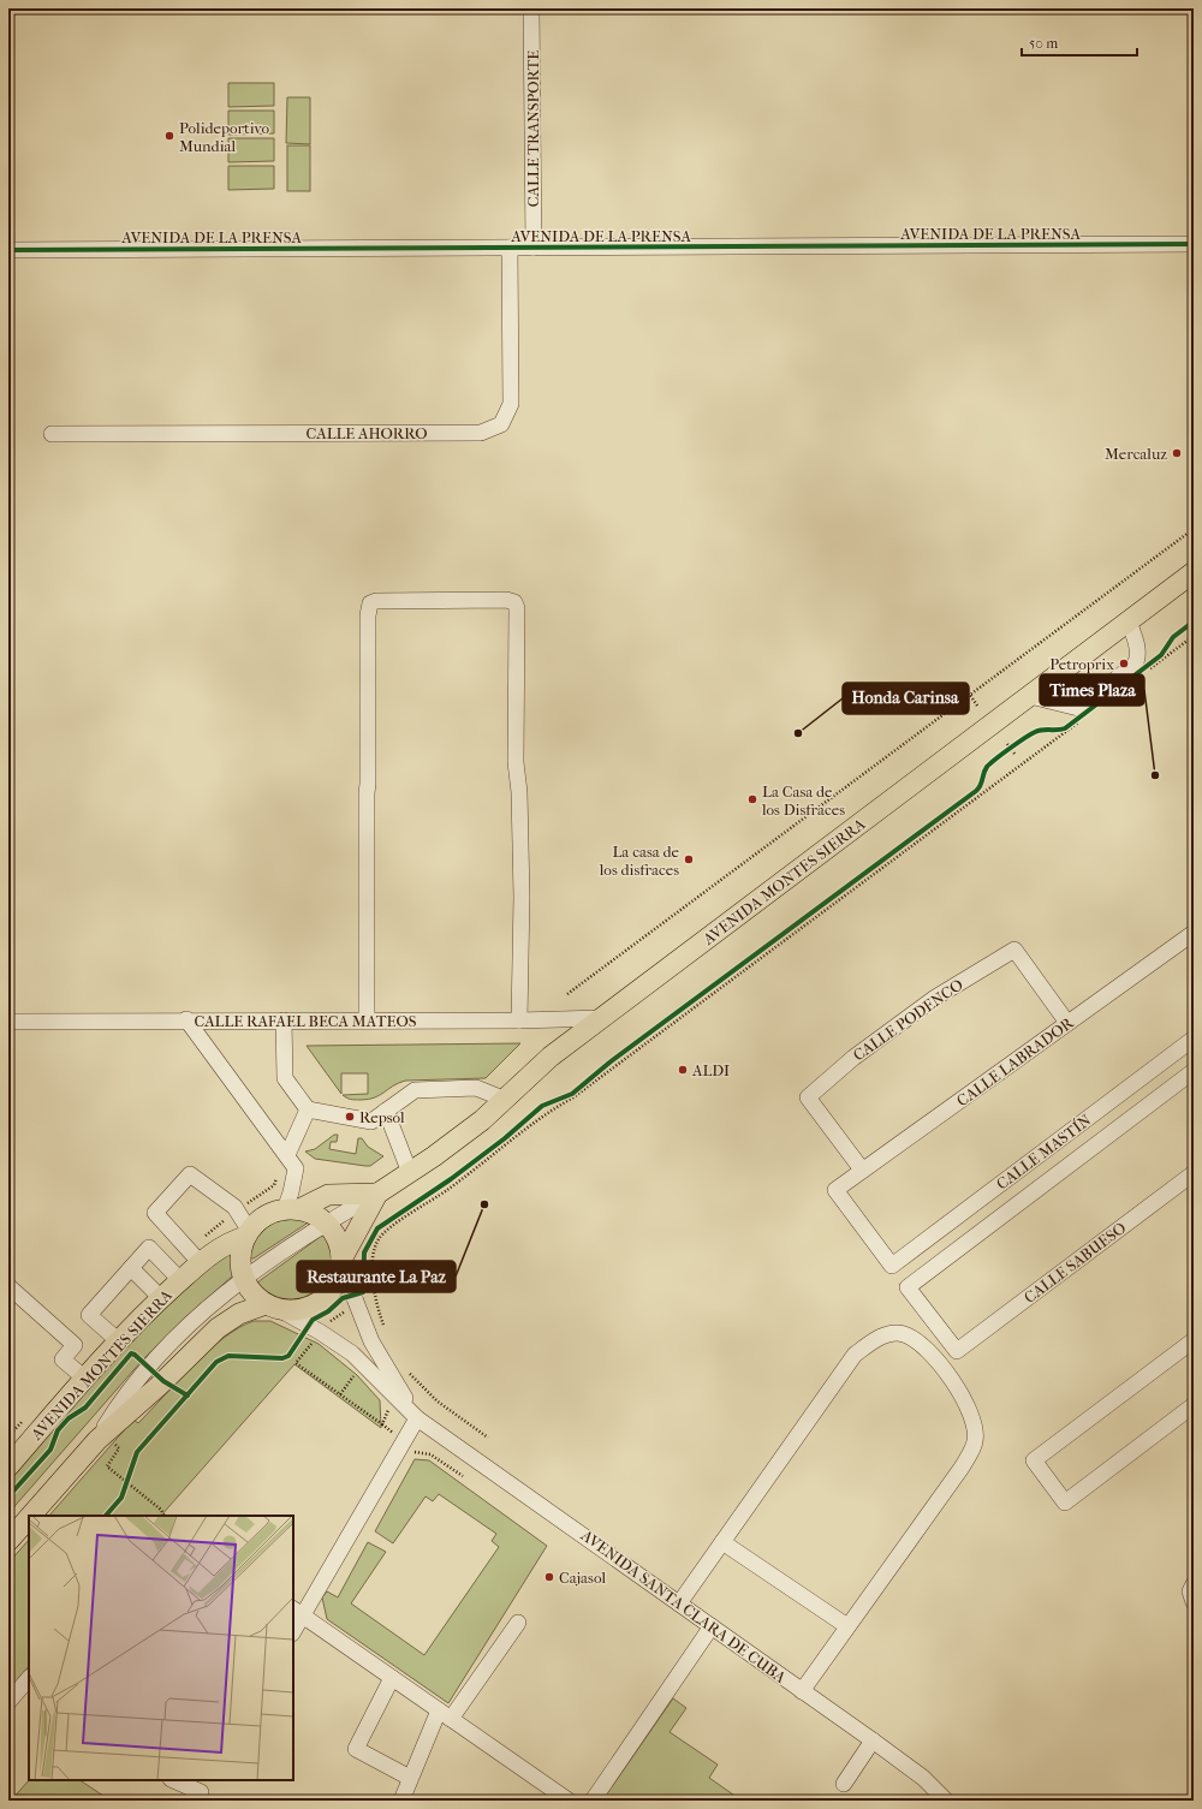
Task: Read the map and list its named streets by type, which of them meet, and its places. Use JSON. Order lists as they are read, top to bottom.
{
  "streets": {
    "main road": ["AVENIDA MONTES SIERRA"],
    "street": [
      "CALLE TRANSPORTE",
      "AVENIDA DE LA PRENSA",
      "CALLE AHORRO",
      "CALLE PODENCO",
      "CALLE RAFAEL BECA MATEOS",
      "CALLE LABRADOR",
      "CALLE MASTÍN",
      "CALLE SABUESO",
      "AVENIDA SANTA CLARA DE CUBA"
    ]
  },
  "crossings": [
    ["CALLE TRANSPORTE", "AVENIDA DE LA PRENSA"],
    ["AVENIDA DE LA PRENSA", "CALLE AHORRO"],
    ["AVENIDA MONTES SIERRA", "CALLE RAFAEL BECA MATEOS"],
    ["AVENIDA MONTES SIERRA", "AVENIDA SANTA CLARA DE CUBA"],
    ["CALLE PODENCO", "CALLE LABRADOR"],
    ["CALLE LABRADOR", "CALLE MASTÍN"],
    ["CALLE MASTÍN", "CALLE SABUESO"]
  ],
  "places": [
    "Polideportivo Mundial",
    "Mercaluz",
    "Petroprix",
    "Honda Carinsa",
    "Times Plaza",
    "La Casa de los Disfraces",
    "La casa de los disfraces",
    "ALDI",
    "Repsol",
    "Restaurante La Paz",
    "Cajasol"
  ],
  "scale_bar": "50 m"
}
